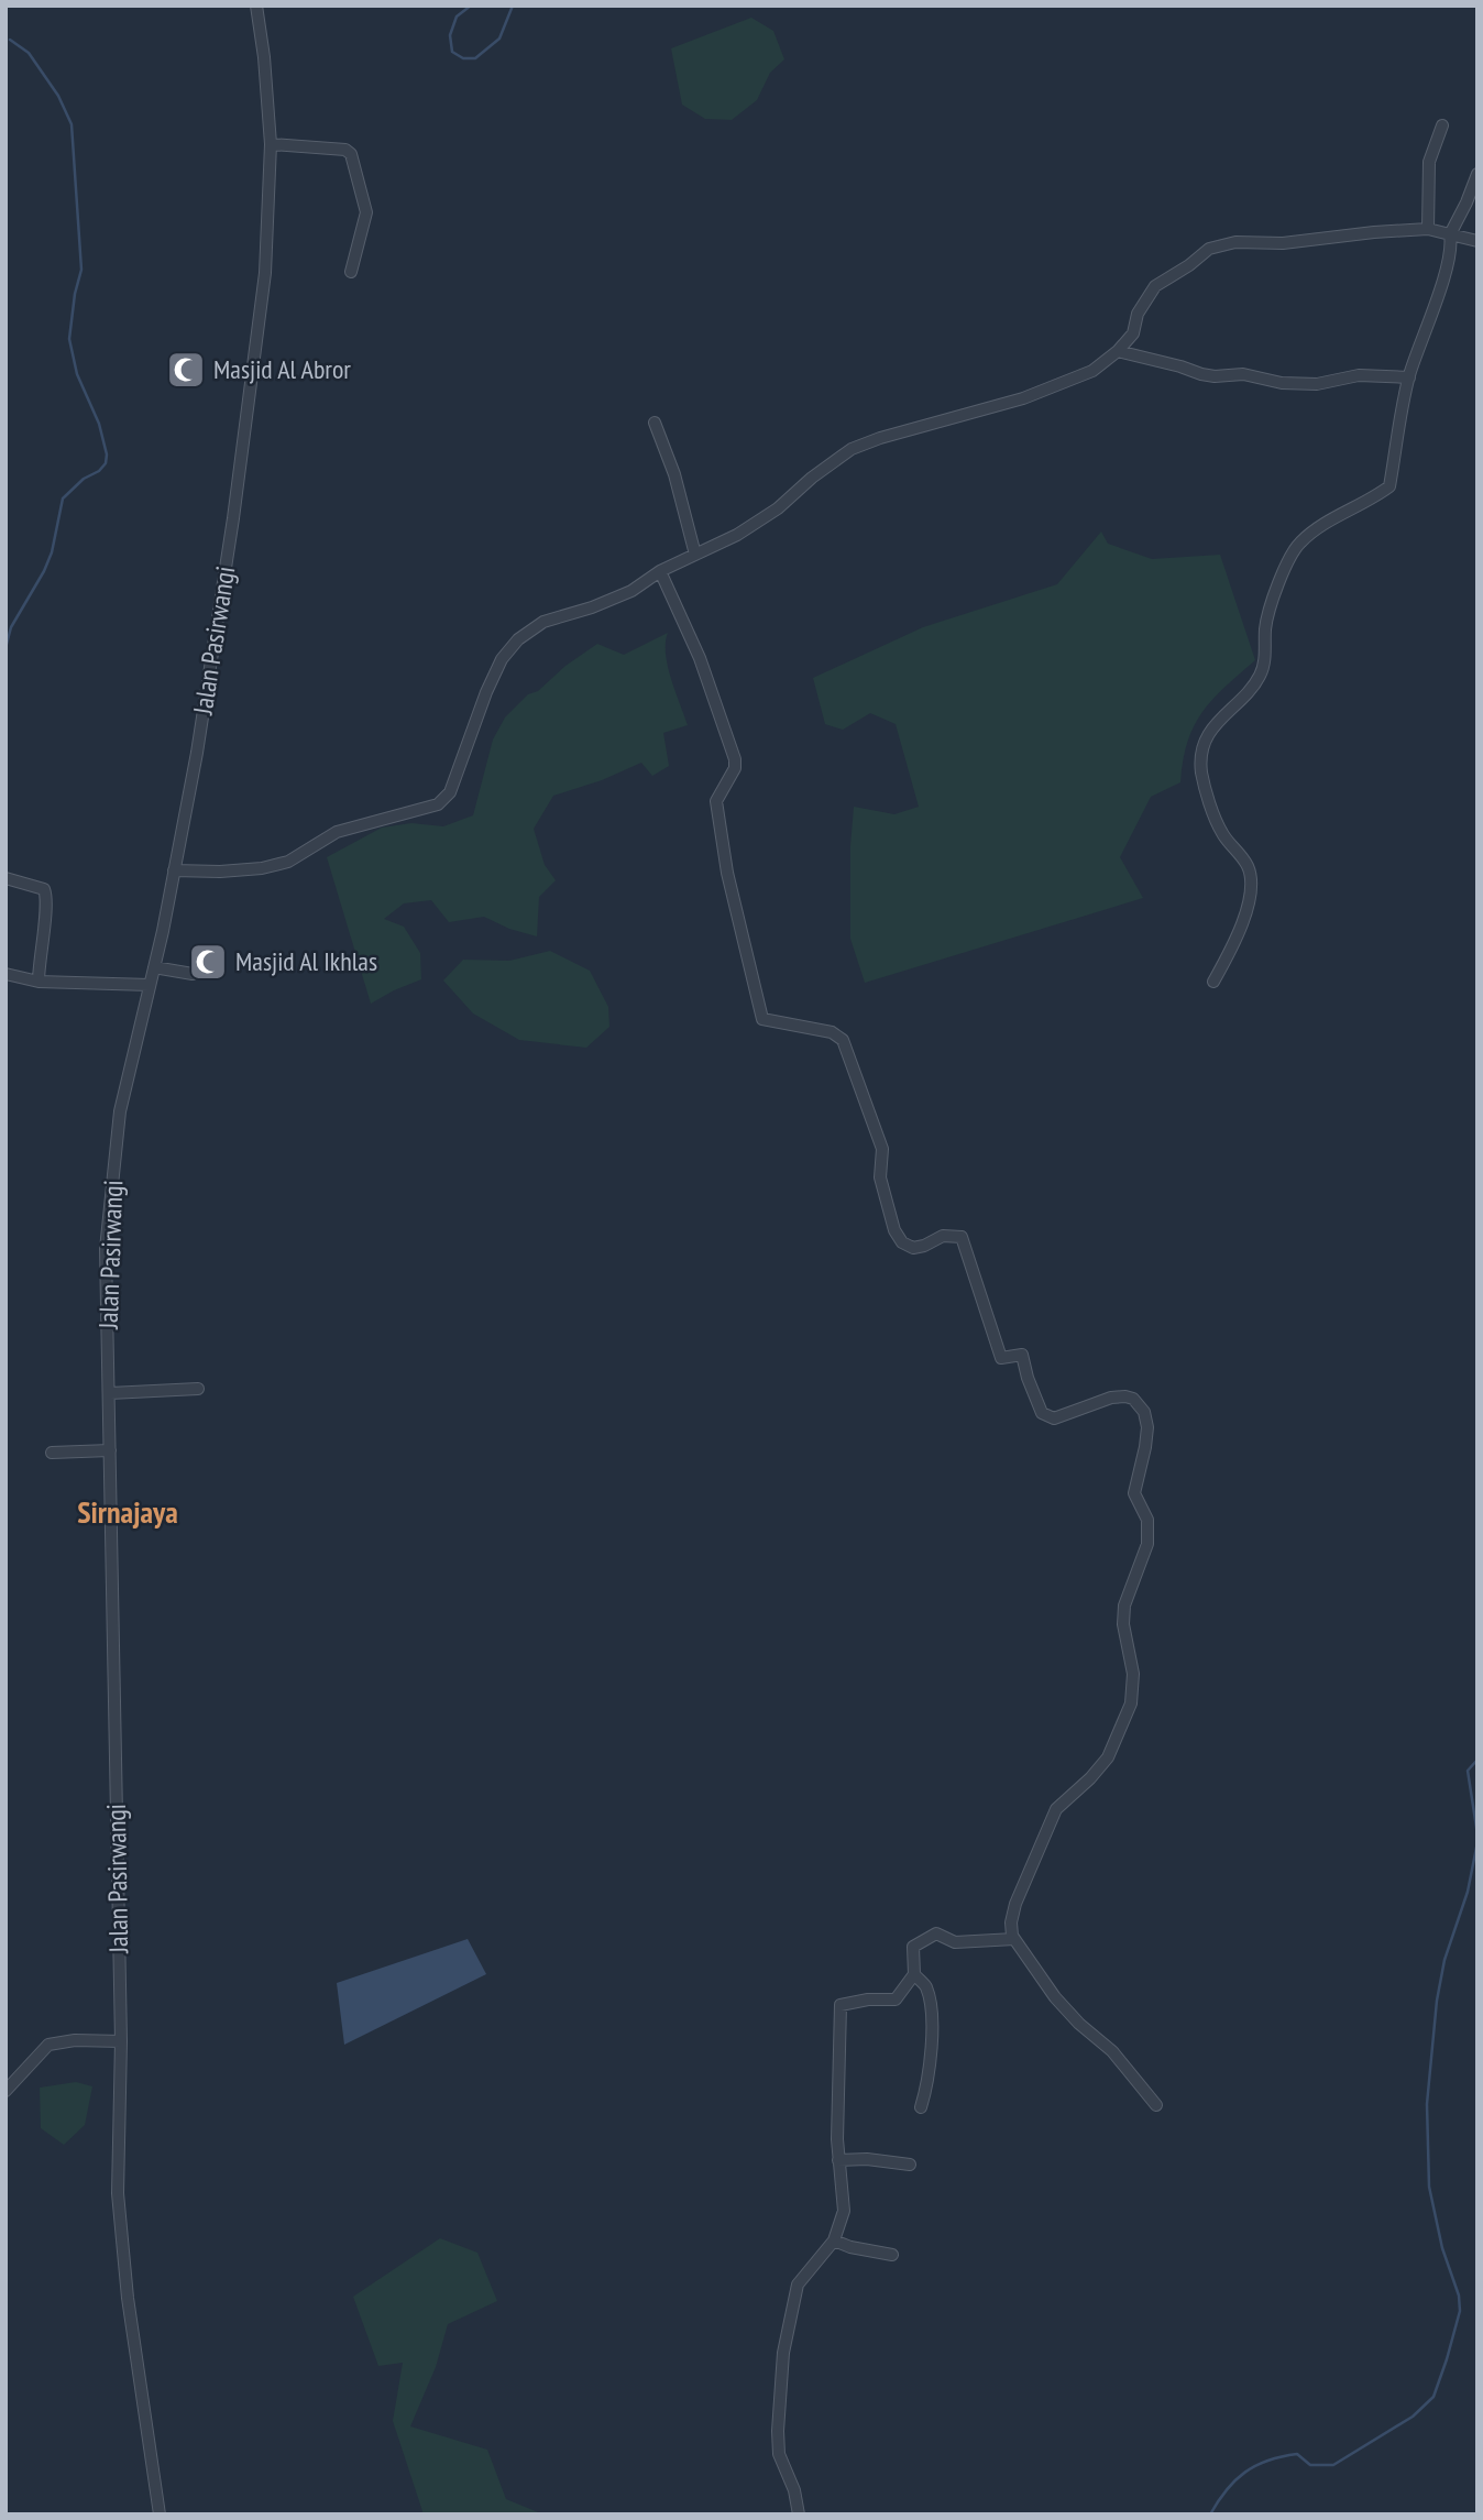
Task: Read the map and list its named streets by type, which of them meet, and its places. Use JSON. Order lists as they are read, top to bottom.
{
  "streets": {
    "street": ["Jalan Pasirwangi"]
  },
  "districts": ["Sirnajaya"],
  "places": {
    "mosque": ["Masjid Al Abror", "Masjid Al Ikhlas"]
  }
}
